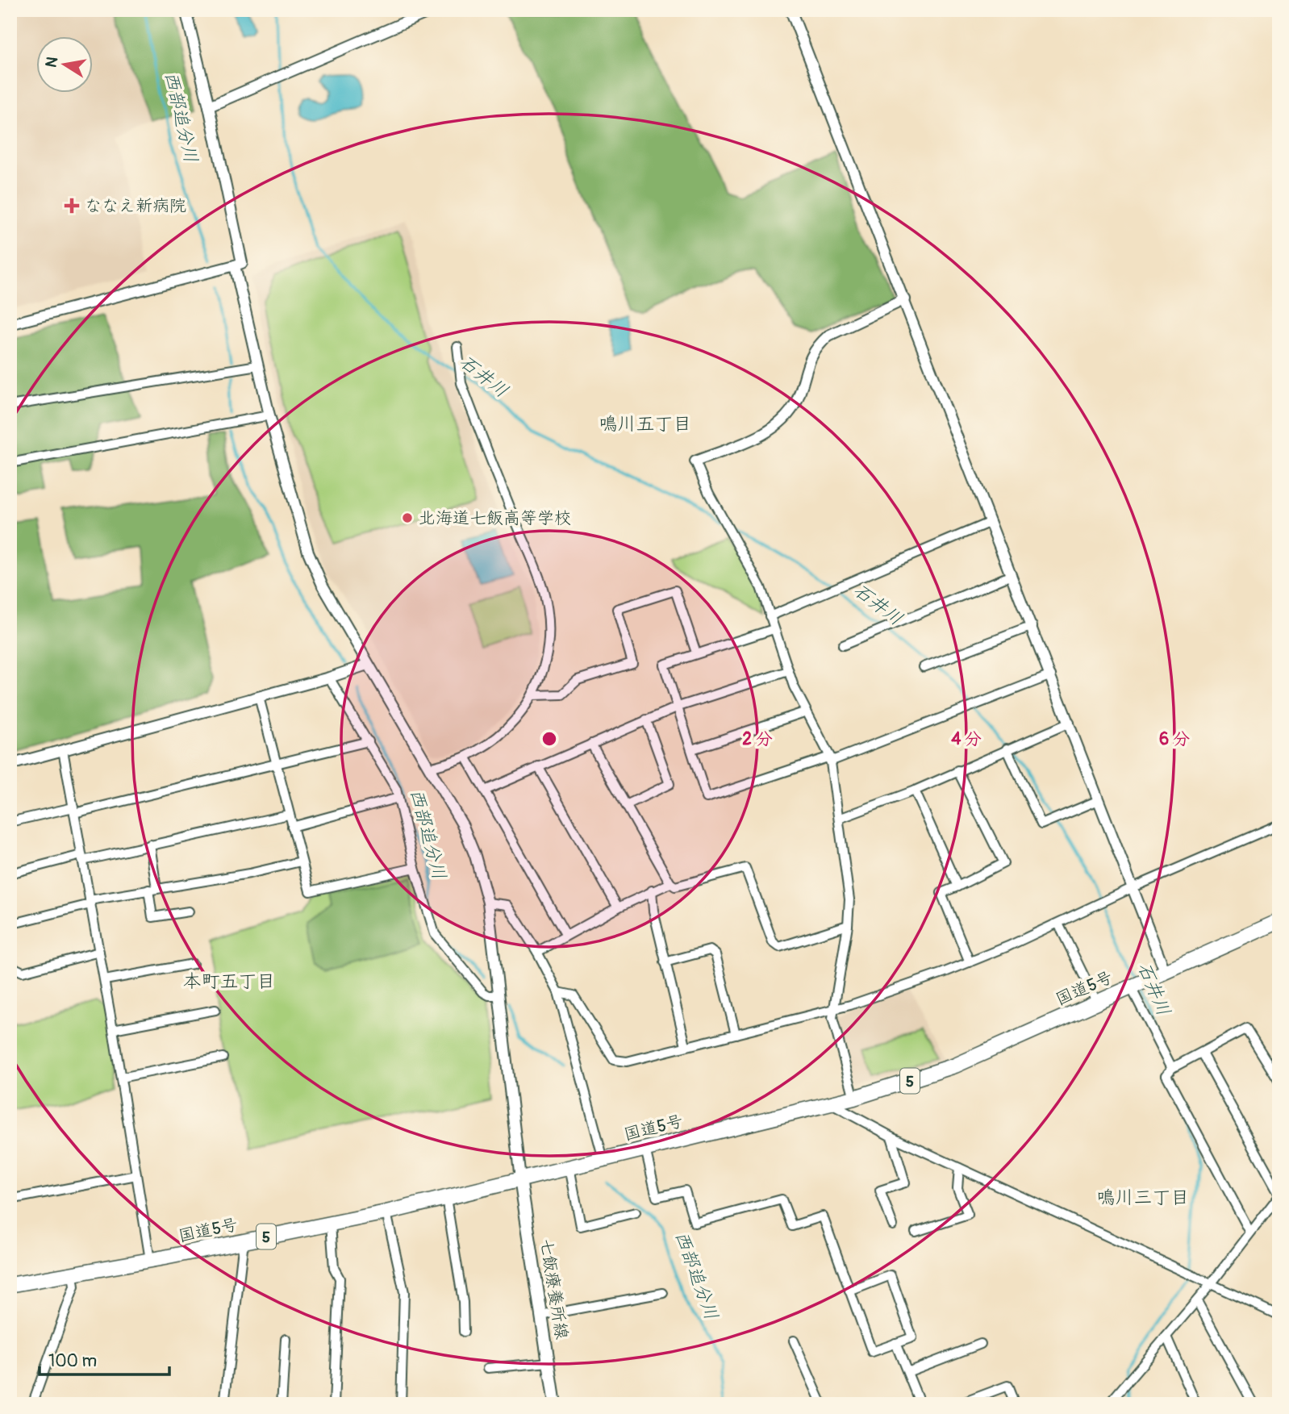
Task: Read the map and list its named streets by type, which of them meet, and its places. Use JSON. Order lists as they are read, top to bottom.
{
  "streets": {
    "highway": ["国道5号", "5"],
    "main road": ["七飯療養所線"]
  },
  "crossings": [
    ["国道5号", "七飯療養所線"]
  ],
  "districts": ["鳴川五丁目", "本町五丁目", "鳴川三丁目"],
  "water": ["西部追分川", "石井川"],
  "places": {
    "health": ["ななえ新病院"],
    "other": ["北海道七飯高等学校"]
  },
  "scale_bar": "100 m",
  "north": "left",
  "rings": ["2 分", "4 分", "6 分"]
}
